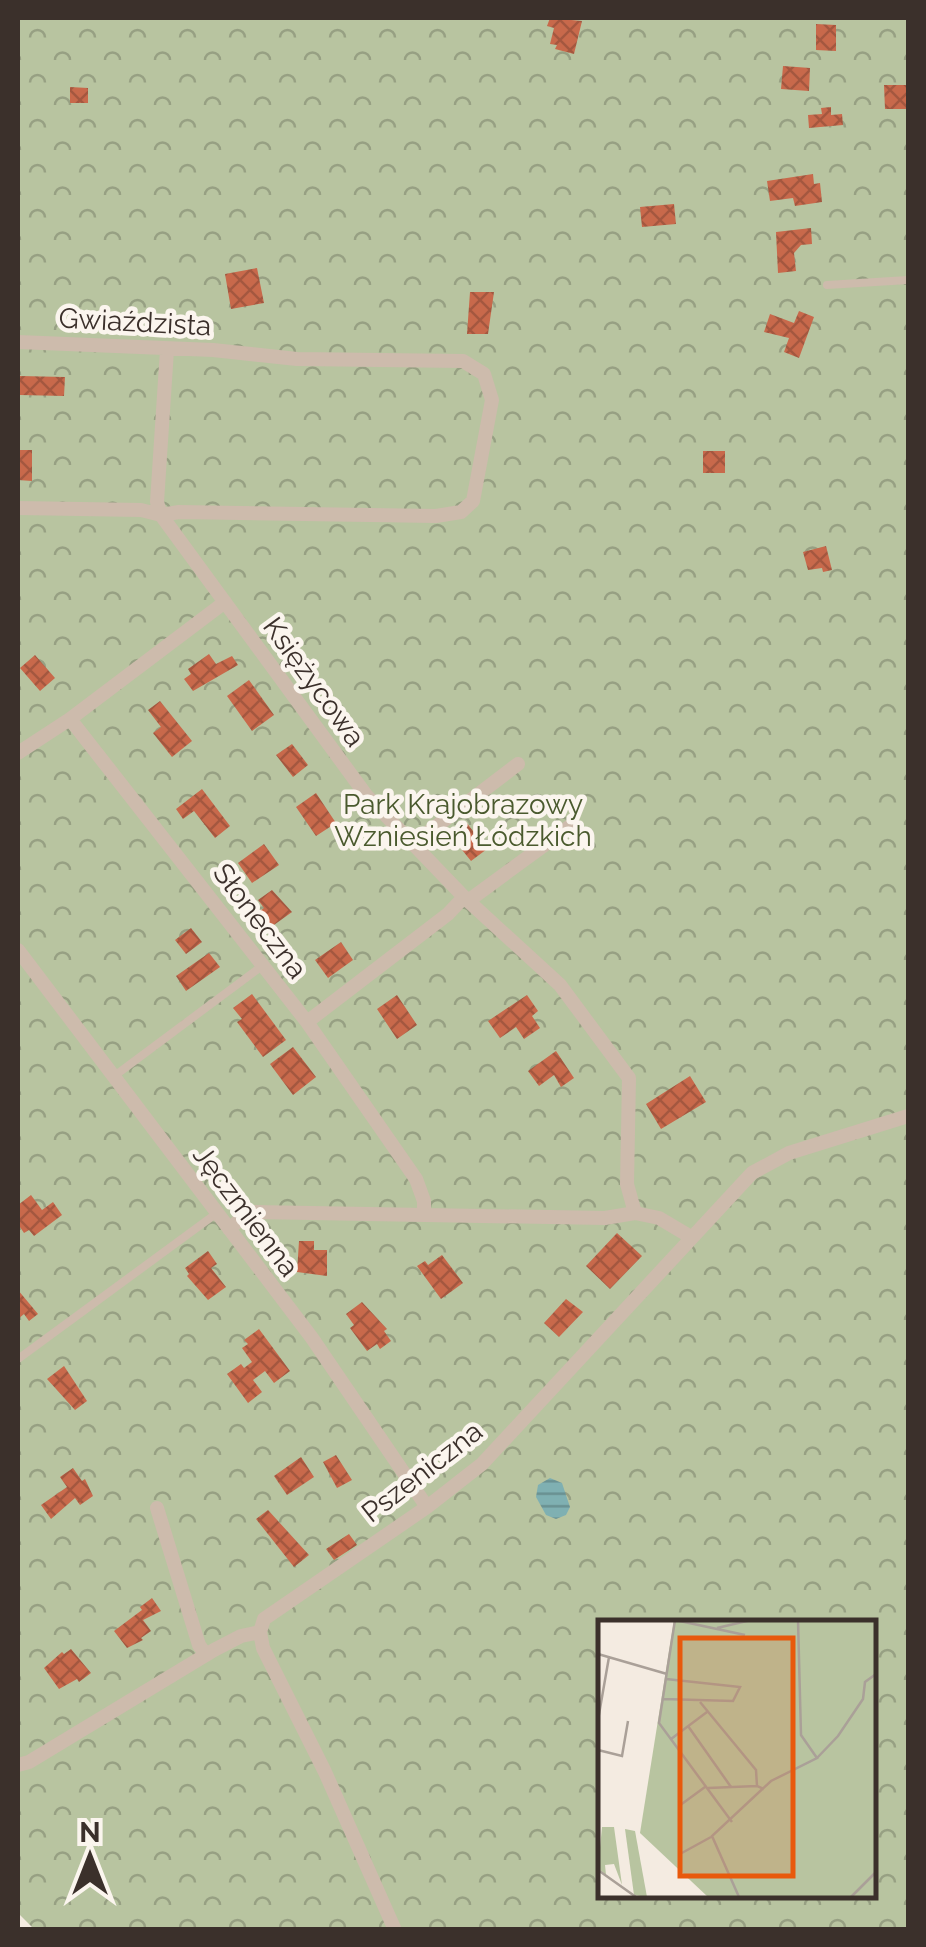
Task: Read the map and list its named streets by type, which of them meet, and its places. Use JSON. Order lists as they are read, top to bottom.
{
  "streets": {
    "street": [
      "Gwiaździsta",
      "Księżycowa",
      "Słoneczna",
      "Jęczmienna",
      "Pszeniczna"
    ]
  },
  "crossings": [
    ["Gwiaździsta", "Księżycowa"],
    ["Jęczmienna", "Pszeniczna"]
  ],
  "parks": ["Park Krajobrazowy Wzniesień Łódzkich"],
  "north": "top"
}
